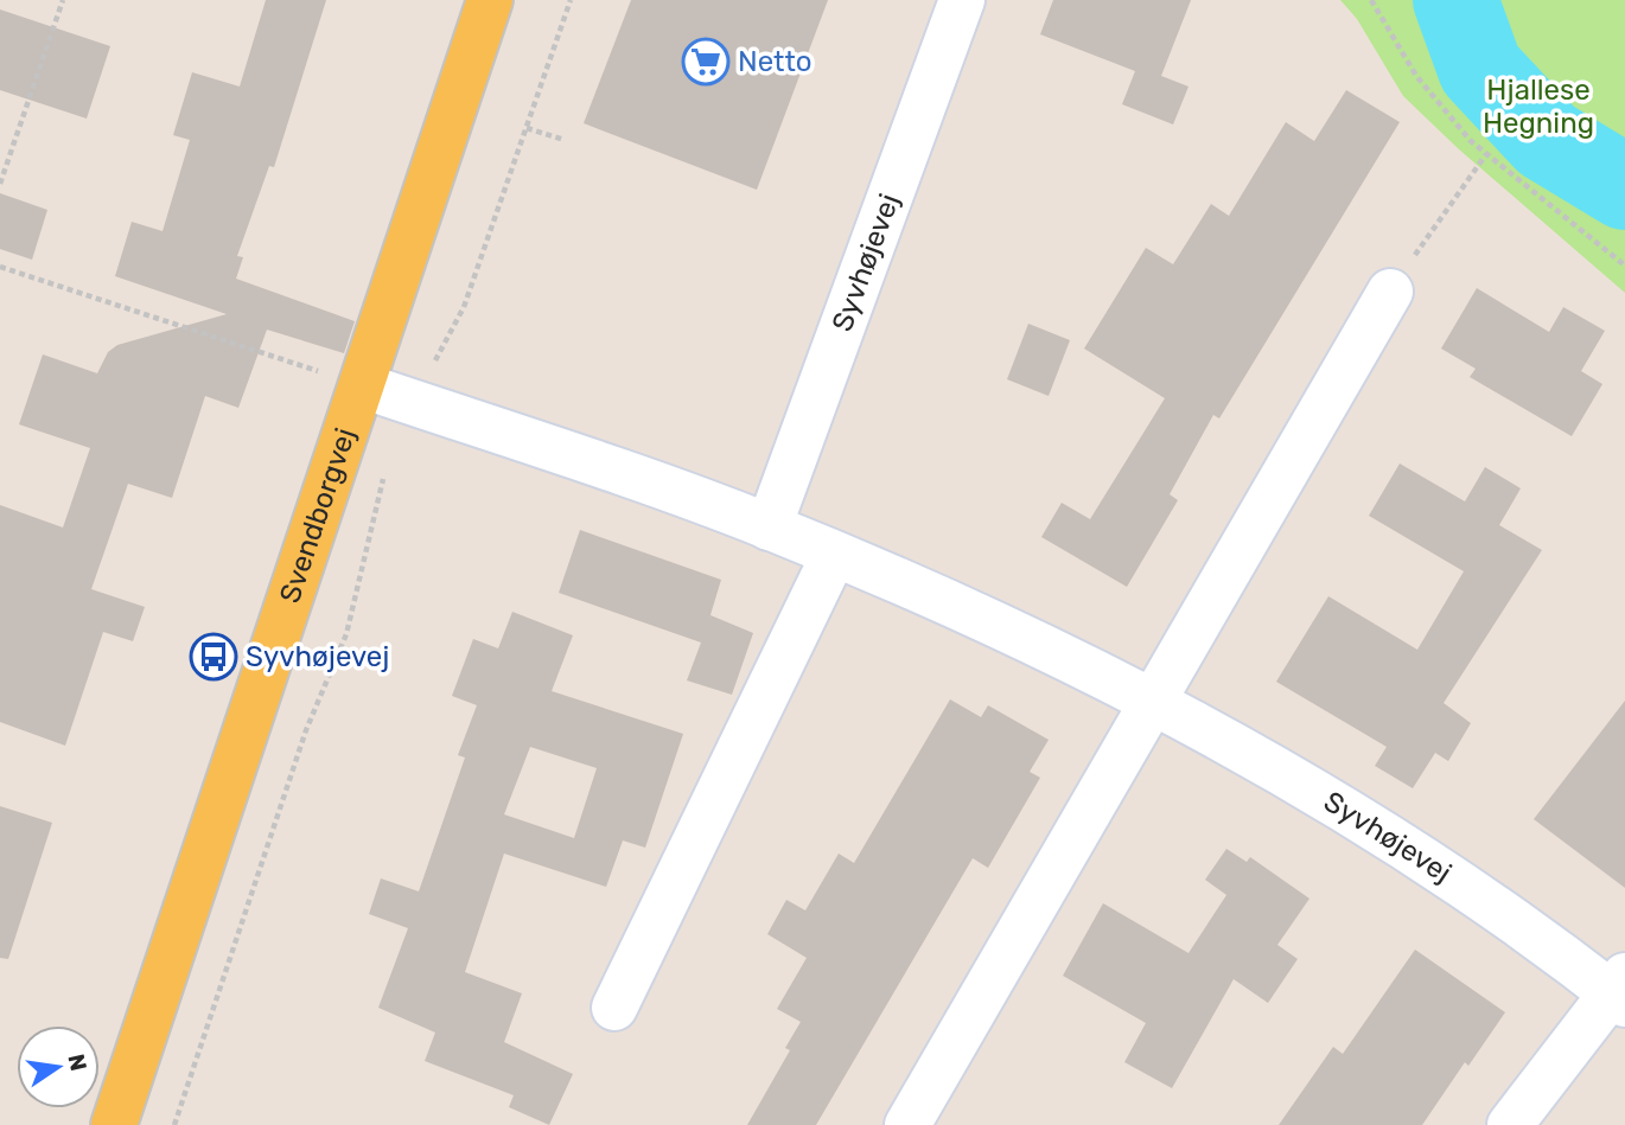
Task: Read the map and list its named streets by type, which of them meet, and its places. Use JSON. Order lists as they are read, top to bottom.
{
  "streets": {
    "main road": ["Svendborgvej"],
    "street": ["Syvhøjevej"]
  },
  "crossings": [
    ["Syvhøjevej", "Svendborgvej"]
  ],
  "parks": ["Hjallese Hegning"],
  "places": {
    "supermarket": ["Netto"],
    "bus stop": ["Syvhøjevej"]
  },
  "north": "right"
}
